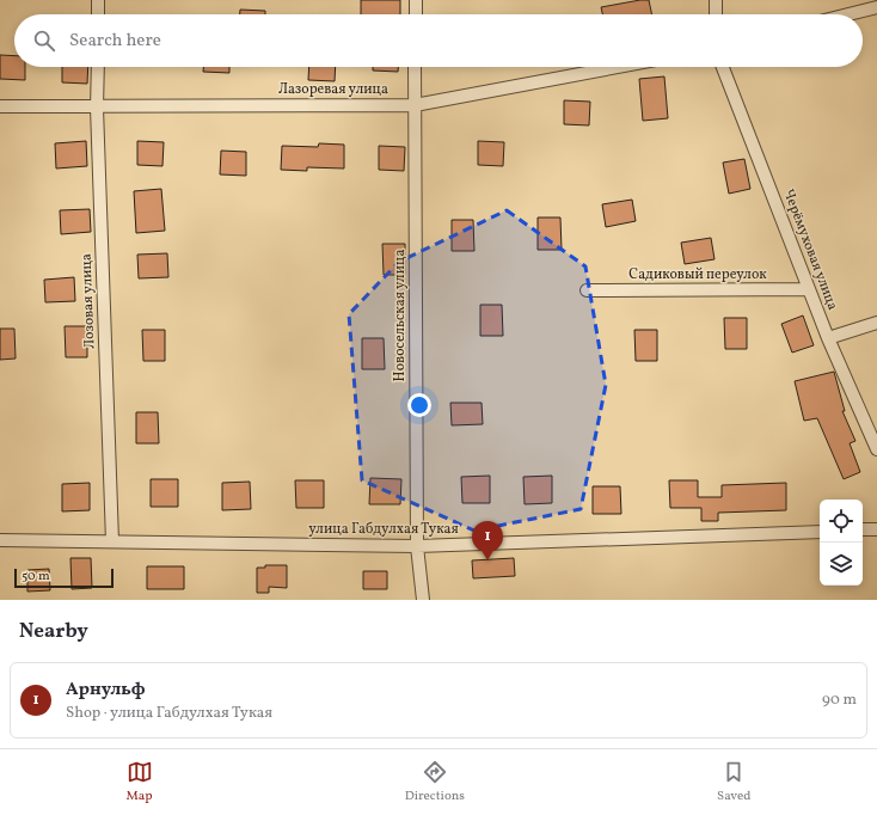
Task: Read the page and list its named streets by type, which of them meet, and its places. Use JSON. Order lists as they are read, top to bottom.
{
  "streets": {
    "street": [
      "Лазоревая улица",
      "Черёмуховая улица",
      "Садиковый переулок",
      "Лозовая улица",
      "Новосельская улица",
      "улица Габдулхая Тукая"
    ]
  },
  "crossings": [
    ["Лазоревая улица", "Лозовая улица"],
    ["Лазоревая улица", "Новосельская улица"],
    ["Черёмуховая улица", "Садиковый переулок"],
    ["Лозовая улица", "улица Габдулхая Тукая"],
    ["Новосельская улица", "улица Габдулхая Тукая"]
  ],
  "scale_bar": "50 m",
  "page": {
    "search": "Search here",
    "pins": "1",
    "scale": "50 m",
    "heading": "Nearby",
    "list": [
      {
        "mark": "1",
        "name": "Арнульф",
        "note": "Shop · улица Габдулхая Тукая",
        "value": "90 m"
      }
    ],
    "nav": ["Map", "Directions", "Saved"]
  }
}
